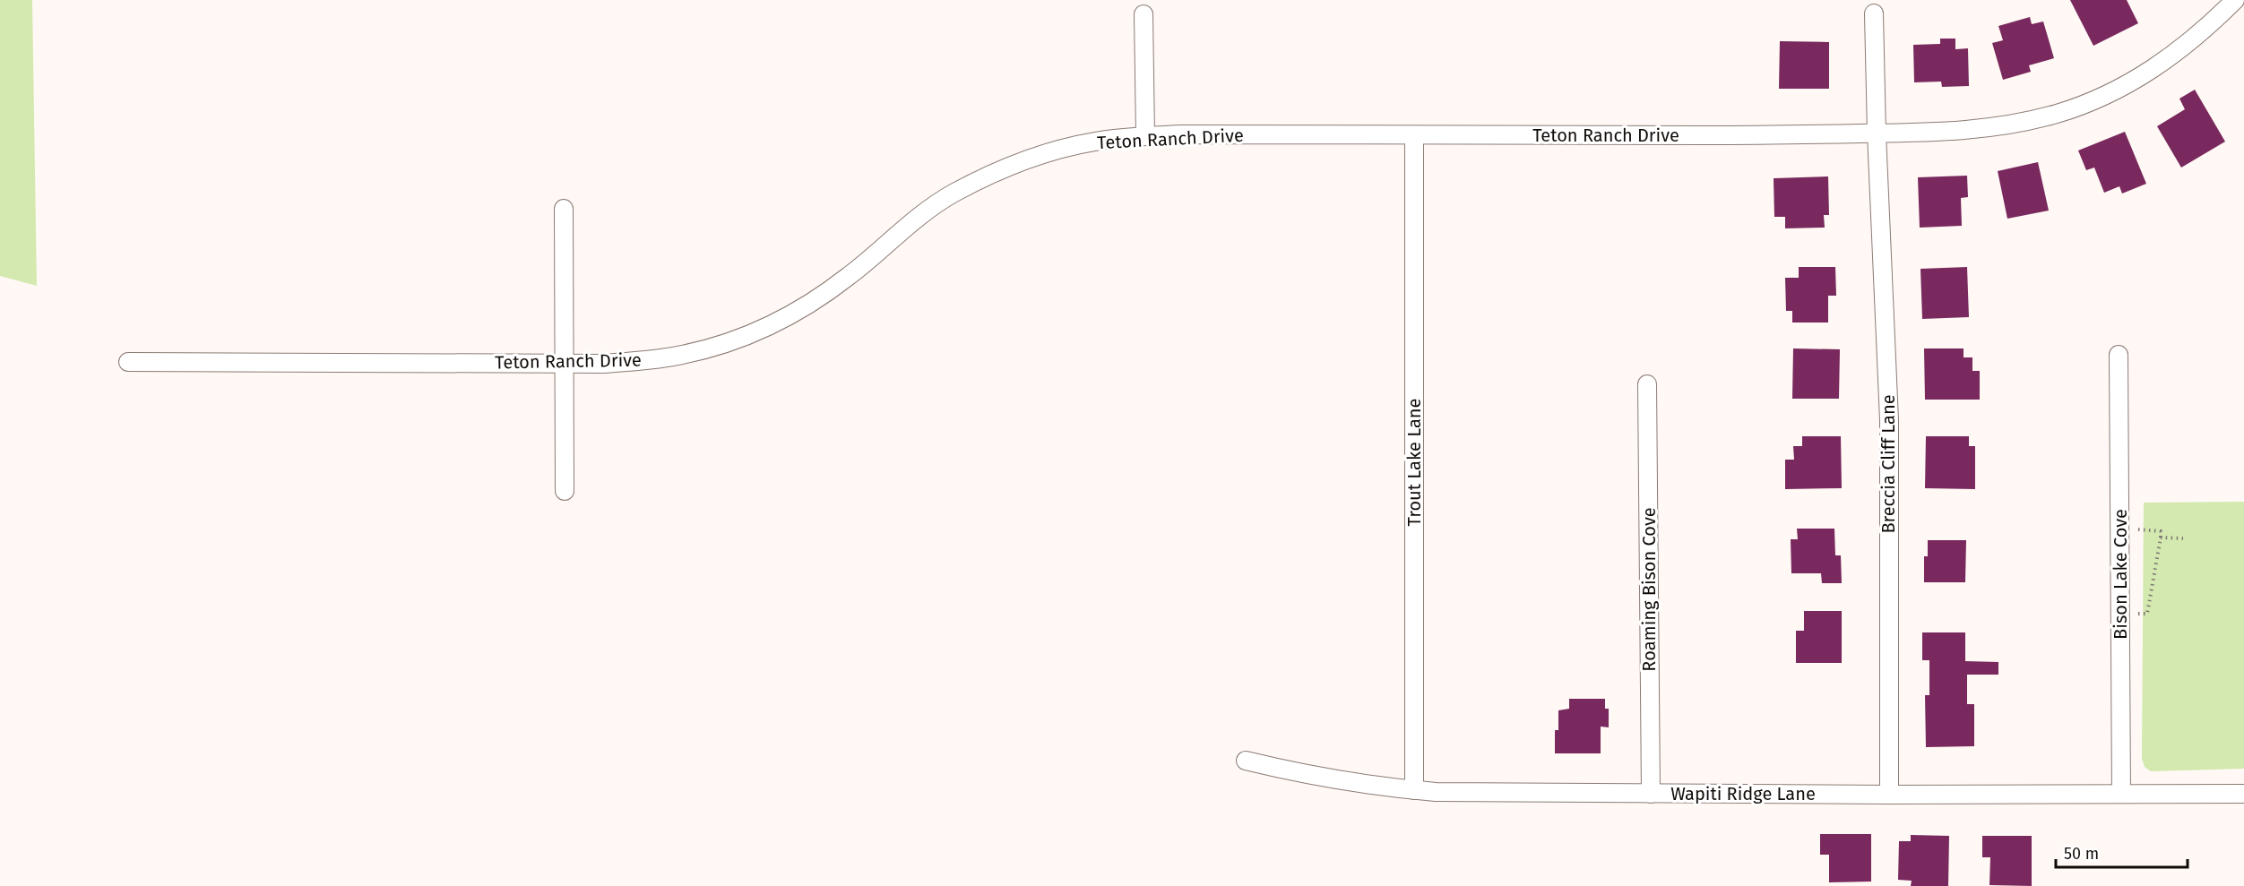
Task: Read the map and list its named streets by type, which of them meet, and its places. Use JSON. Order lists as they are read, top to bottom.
{
  "streets": {
    "street": [
      "Teton Ranch Drive",
      "Trout Lake Lane",
      "Breccia Cliff Lane",
      "Bison Lake Cove",
      "Roaming Bison Cove",
      "Wapiti Ridge Lane"
    ]
  },
  "crossings": [
    ["Teton Ranch Drive", "Trout Lake Lane"],
    ["Teton Ranch Drive", "Breccia Cliff Lane"],
    ["Trout Lake Lane", "Wapiti Ridge Lane"],
    ["Breccia Cliff Lane", "Wapiti Ridge Lane"],
    ["Bison Lake Cove", "Wapiti Ridge Lane"],
    ["Roaming Bison Cove", "Wapiti Ridge Lane"]
  ],
  "scale_bar": "50 m"
}
